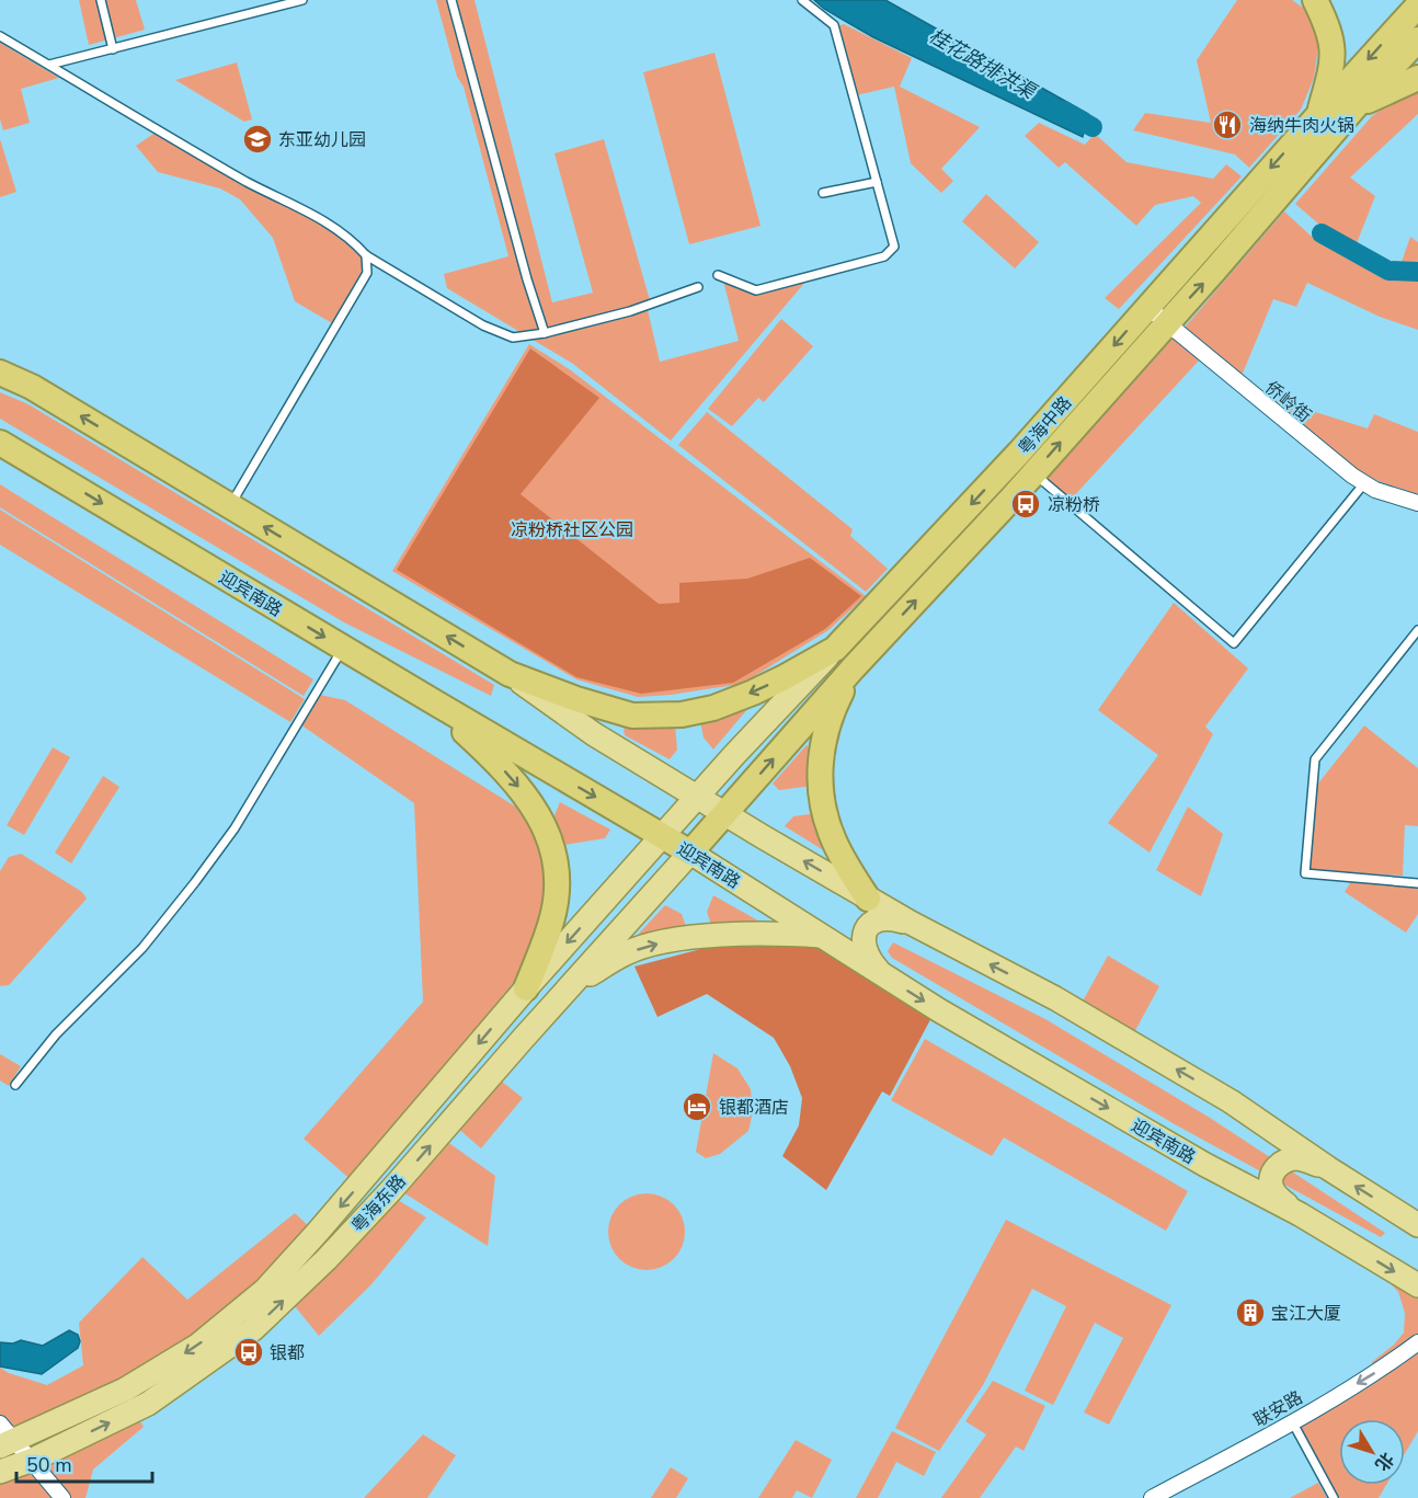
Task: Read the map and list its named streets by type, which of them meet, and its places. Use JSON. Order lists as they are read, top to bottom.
{
  "streets": {
    "highway": ["粤海中路", "迎宾南路"],
    "main road": ["粤海东路"],
    "street": ["侨岭街", "联安路"]
  },
  "crossings": [
    ["侨岭街", "粤海中路"],
    ["粤海中路", "迎宾南路"],
    ["粤海中路", "粤海东路"],
    ["迎宾南路", "粤海东路"]
  ],
  "one_way": ["联安路"],
  "water": ["桂花路排洪渠"],
  "parks": ["凉粉桥社区公园"],
  "places": {
    "restaurant": ["海纳牛肉火锅"],
    "school or university": ["东亚幼儿园"],
    "bus stop": ["凉粉桥", "银都"],
    "hotel": ["银都酒店"],
    "building": ["宝江大厦"]
  },
  "scale_bar": "50 m",
  "north": "bottom right"
}
